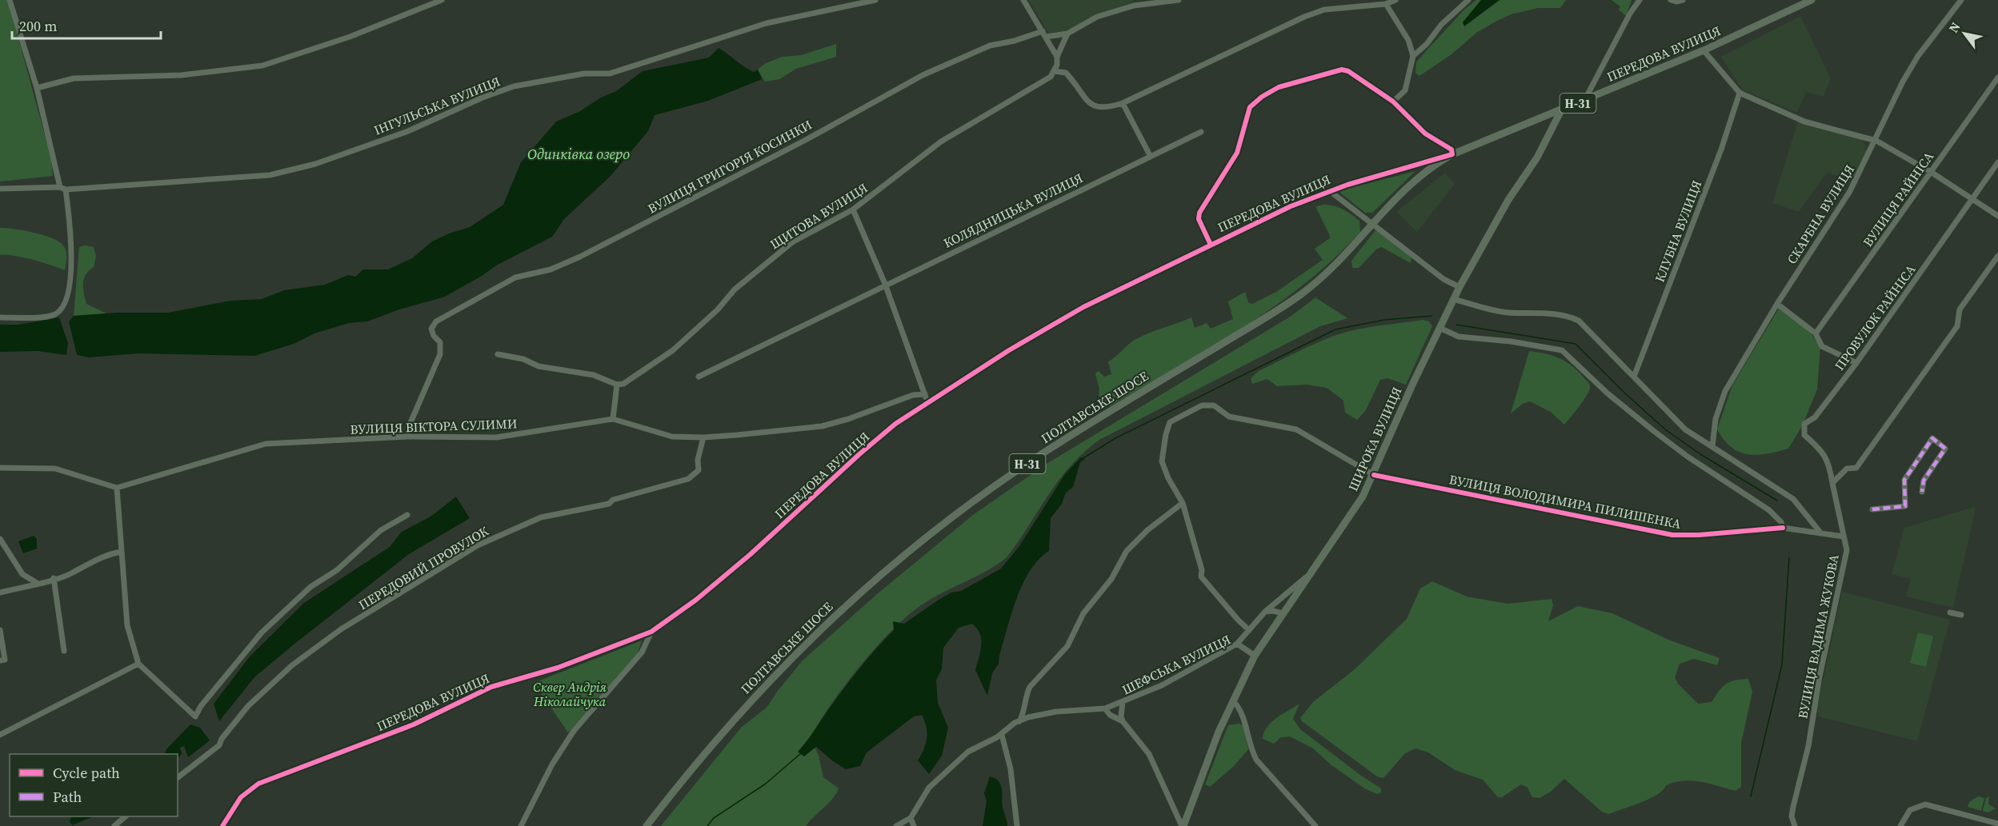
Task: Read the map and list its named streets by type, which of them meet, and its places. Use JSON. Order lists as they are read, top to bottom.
{
  "streets": {
    "main road": [
      "ПЕРЕДОВА ВУЛИЦЯ",
      "Н-31",
      "ПОЛТАВСЬКЕ ШОСЕ",
      "ШИРОКА ВУЛИЦЯ"
    ],
    "street": [
      "ІНГУЛЬСЬКА ВУЛИЦЯ",
      "ВУЛИЦЯ ГРИГОРІЯ КОСИНКИ",
      "ВУЛИЦЯ РАЙНІСА",
      "КОЛЯДНИЦЬКА ВУЛИЦЯ",
      "СКАРБНА ВУЛИЦЯ",
      "ЩИТОВА ВУЛИЦЯ",
      "КЛУБНА ВУЛИЦЯ",
      "ПРОВУЛОК РАЙНІСА",
      "ВУЛИЦЯ ВІКТОРА СУЛИМИ",
      "ВУЛИЦЯ ВОЛОДИМИРА ПИЛИШЕНКА",
      "ПЕРЕДОВИЙ ПРОВУЛОК",
      "ВУЛИЦЯ ВАДИМА ЖУКОВА",
      "ШЕФСЬКА ВУЛИЦЯ"
    ]
  },
  "crossings": [
    ["ПЕРЕДОВА ВУЛИЦЯ", "ПОЛТАВСЬКЕ ШОСЕ"],
    ["ПЕРЕДОВА ВУЛИЦЯ", "ШИРОКА ВУЛИЦЯ"],
    ["ВУЛИЦЯ ГРИГОРІЯ КОСИНКИ", "ВУЛИЦЯ ВІКТОРА СУЛИМИ"],
    ["ПРОВУЛОК РАЙНІСА", "ВУЛИЦЯ ВАДИМА ЖУКОВА"],
    ["ВУЛИЦЯ ВІКТОРА СУЛИМИ", "ПЕРЕДОВИЙ ПРОВУЛОК"],
    ["ШИРОКА ВУЛИЦЯ", "ВУЛИЦЯ ВОЛОДИМИРА ПИЛИШЕНКА"],
    ["ШИРОКА ВУЛИЦЯ", "ШЕФСЬКА ВУЛИЦЯ"],
    ["ВУЛИЦЯ ВОЛОДИМИРА ПИЛИШЕНКА", "ВУЛИЦЯ ВАДИМА ЖУКОВА"]
  ],
  "water": ["Одинківка озеро"],
  "parks": ["Сквер Андрія Ніколайчука"],
  "legend": ["Cycle path", "Path"],
  "scale_bar": "200 m",
  "north": "top left"
}
